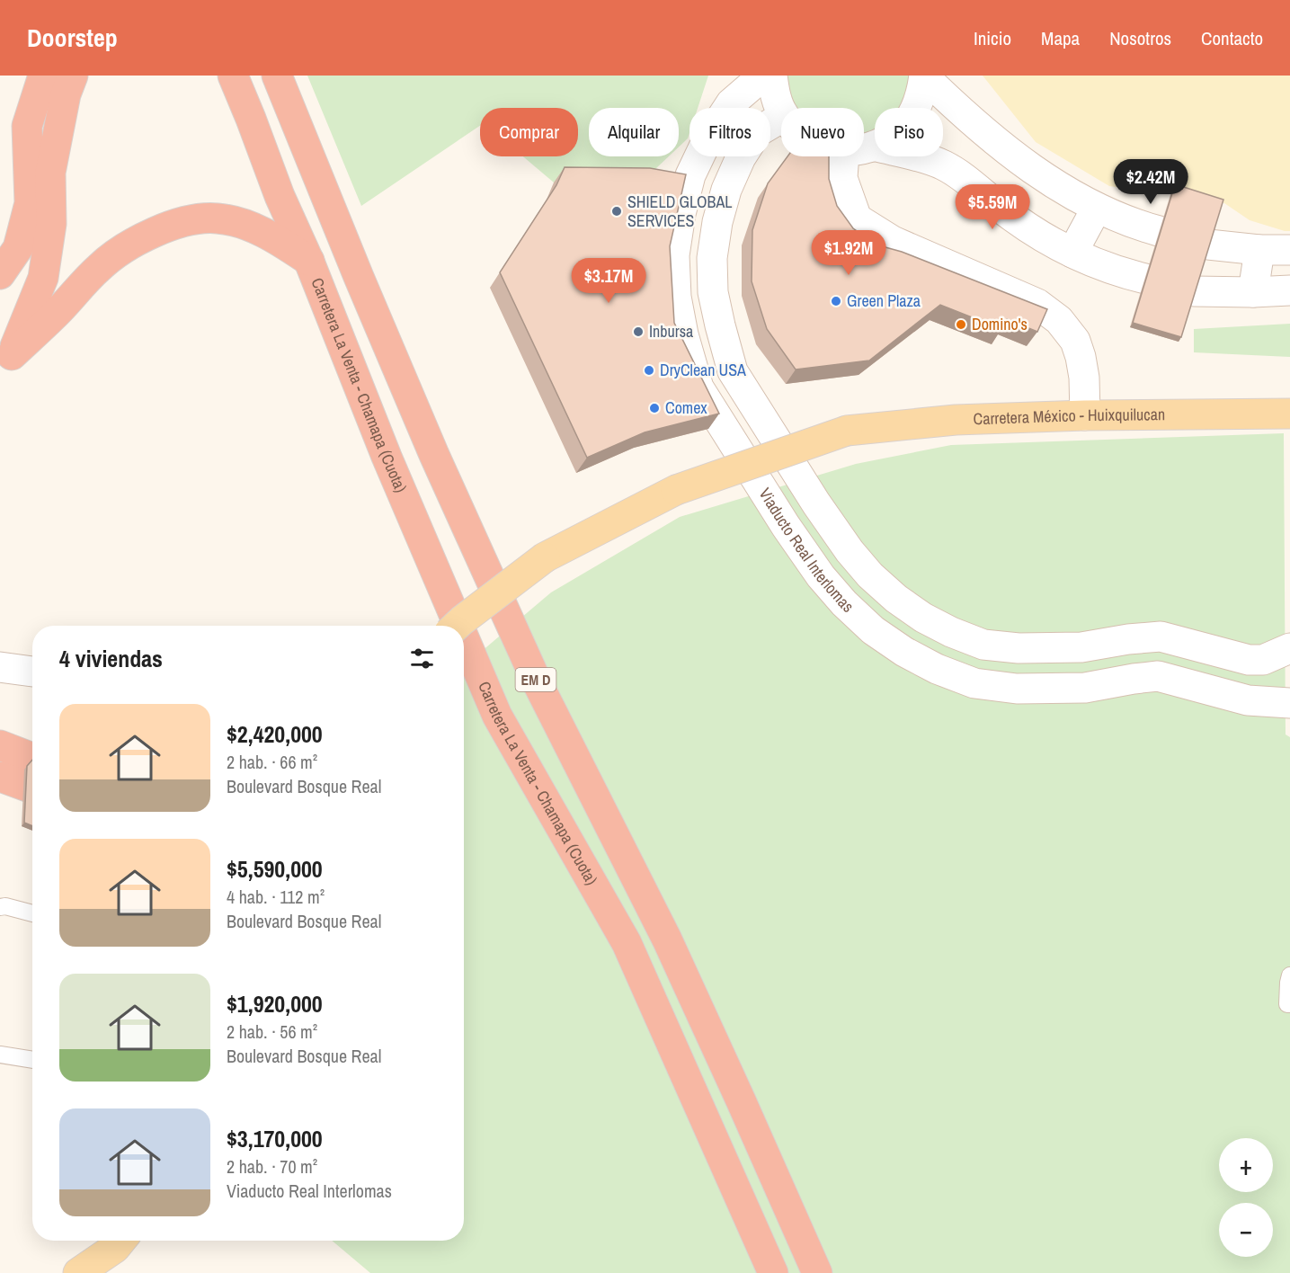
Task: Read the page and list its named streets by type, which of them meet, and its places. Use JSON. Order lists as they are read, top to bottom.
{
  "streets": {
    "highway": ["Carretera La Venta - Chamapa (Cuota)", "EM D"],
    "main road": ["Carretera México - Huixquilucan", "Viaducto Real Interlomas"]
  },
  "places": [
    "SHIELD GLOBAL SERVICES",
    "Green Plaza",
    "Domino's",
    "Inbursa",
    "DryClean USA",
    "Comex"
  ],
  "page": {
    "header": "Doorstep",
    "nav": [
      "Inicio",
      "Mapa",
      "Nosotros",
      "Contacto"
    ],
    "chip": [
      "Comprar",
      "Alquilar",
      "Filtros",
      "Nuevo",
      "Piso"
    ],
    "price": [
      "$2.42M",
      "$5.59M",
      "$1.92M",
      "$3.17M"
    ],
    "heading": "4 viviendas",
    "list": [
      {
        "name": "$2,420,000",
        "note": "2 hab. · 66 m² · Boulevard Bosque Real"
      },
      {
        "name": "$5,590,000",
        "note": "4 hab. · 112 m² · Boulevard Bosque Real"
      },
      {
        "name": "$1,920,000",
        "note": "2 hab. · 56 m² · Boulevard Bosque Real"
      },
      {
        "name": "$3,170,000",
        "note": "2 hab. · 70 m² · Viaducto Real Interlomas"
      }
    ],
    "map_buttons": ["+", "−"]
  }
}
